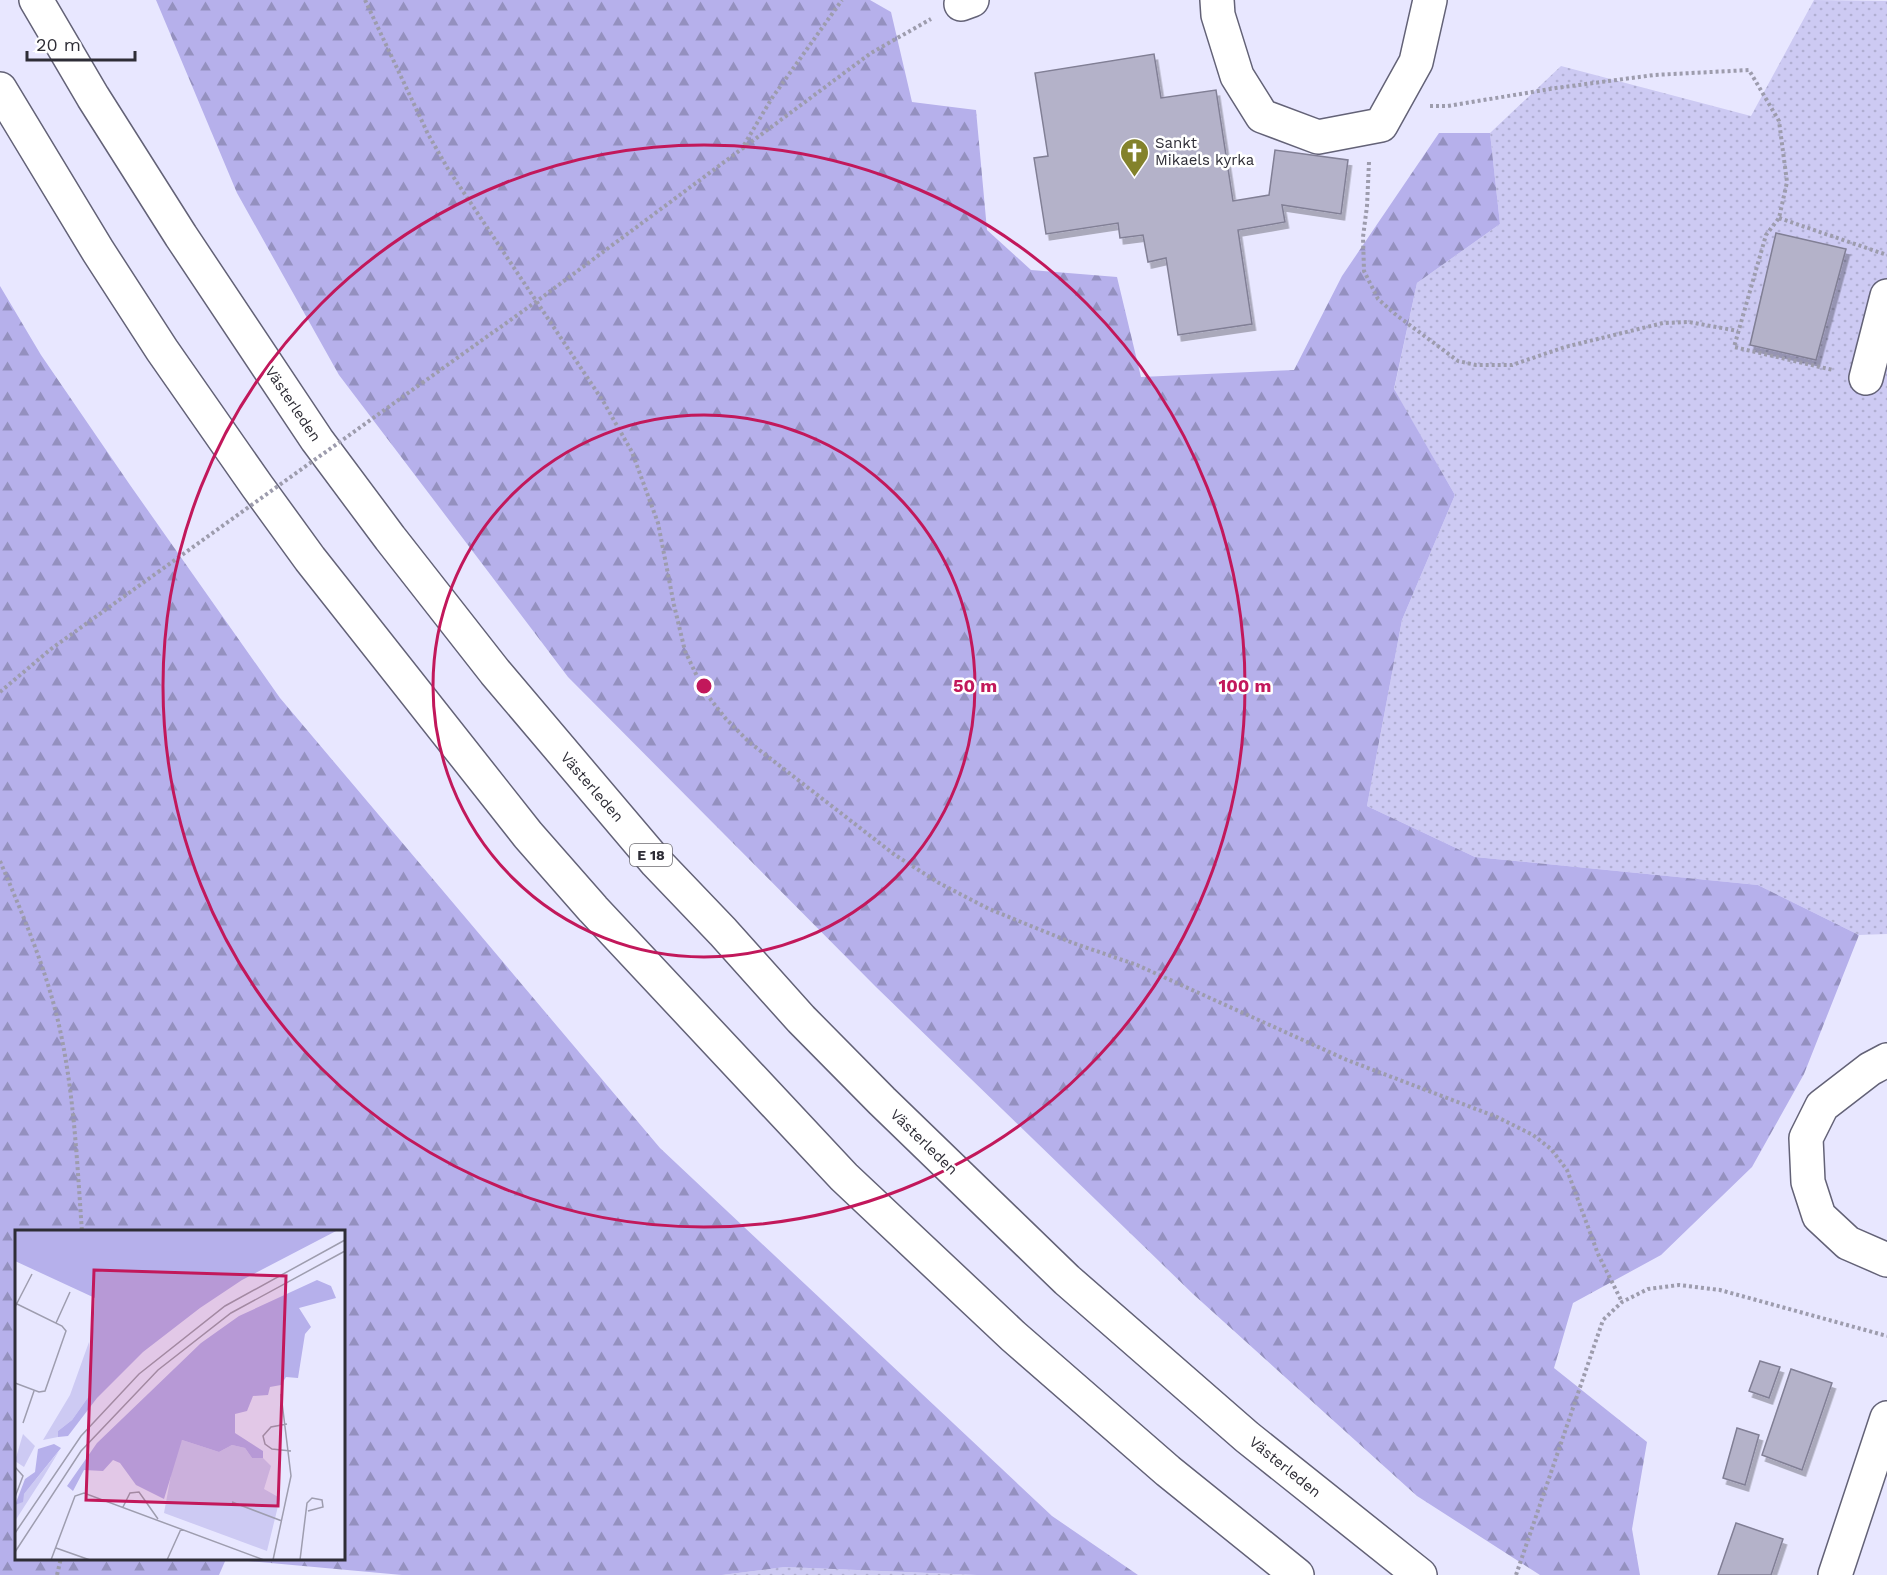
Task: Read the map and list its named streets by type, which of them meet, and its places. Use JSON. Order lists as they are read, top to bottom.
{
  "streets": {
    "main road": ["Västerleden", "E 18"]
  },
  "places": {
    "church": ["Sankt Mikaels kyrka"]
  },
  "scale_bar": "20 m",
  "rings": ["50 m", "100 m"]
}
